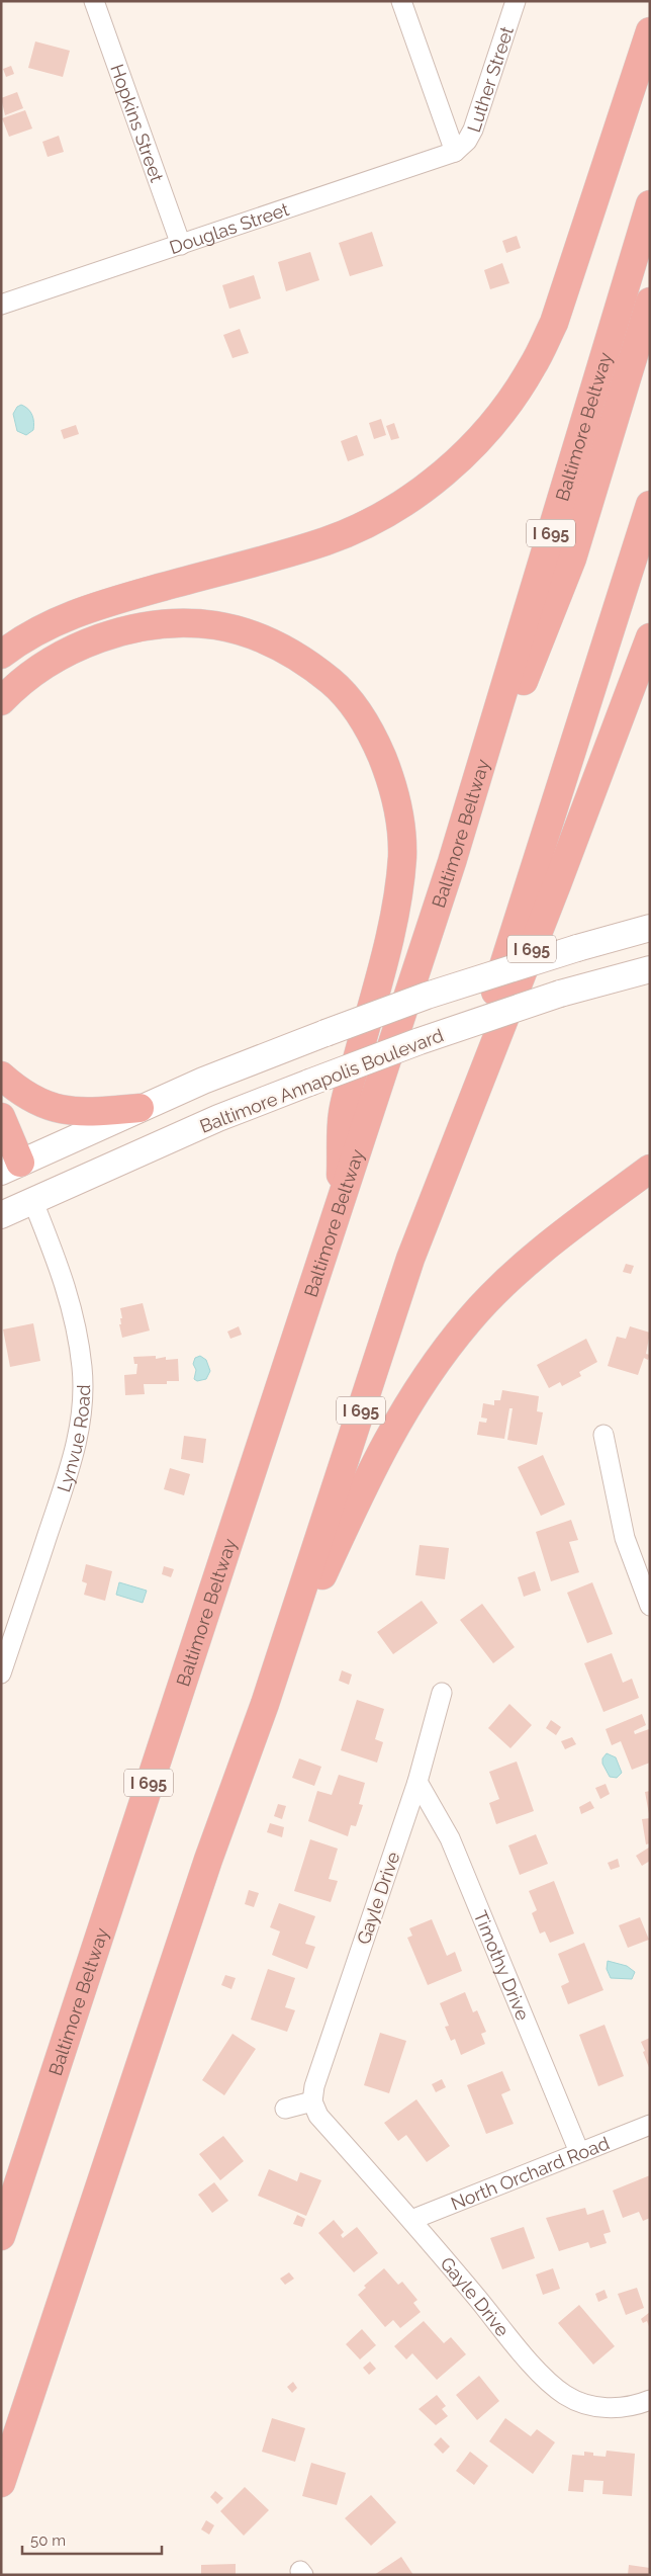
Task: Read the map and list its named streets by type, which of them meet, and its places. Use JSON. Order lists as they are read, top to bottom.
{
  "streets": {
    "highway": ["Baltimore Beltway", "I 695"],
    "main road": ["Baltimore Annapolis Boulevard"],
    "street": [
      "Luther Street",
      "Hopkins Street",
      "Douglas Street",
      "Lynvue Road",
      "Gayle Drive",
      "Timothy Drive",
      "North Orchard Road"
    ]
  },
  "crossings": [
    ["Luther Street", "Douglas Street"],
    ["Hopkins Street", "Douglas Street"],
    ["Baltimore Annapolis Boulevard", "Lynvue Road"],
    ["Gayle Drive", "Timothy Drive"],
    ["Gayle Drive", "North Orchard Road"],
    ["Timothy Drive", "North Orchard Road"]
  ],
  "scale_bar": "50 m"
}
